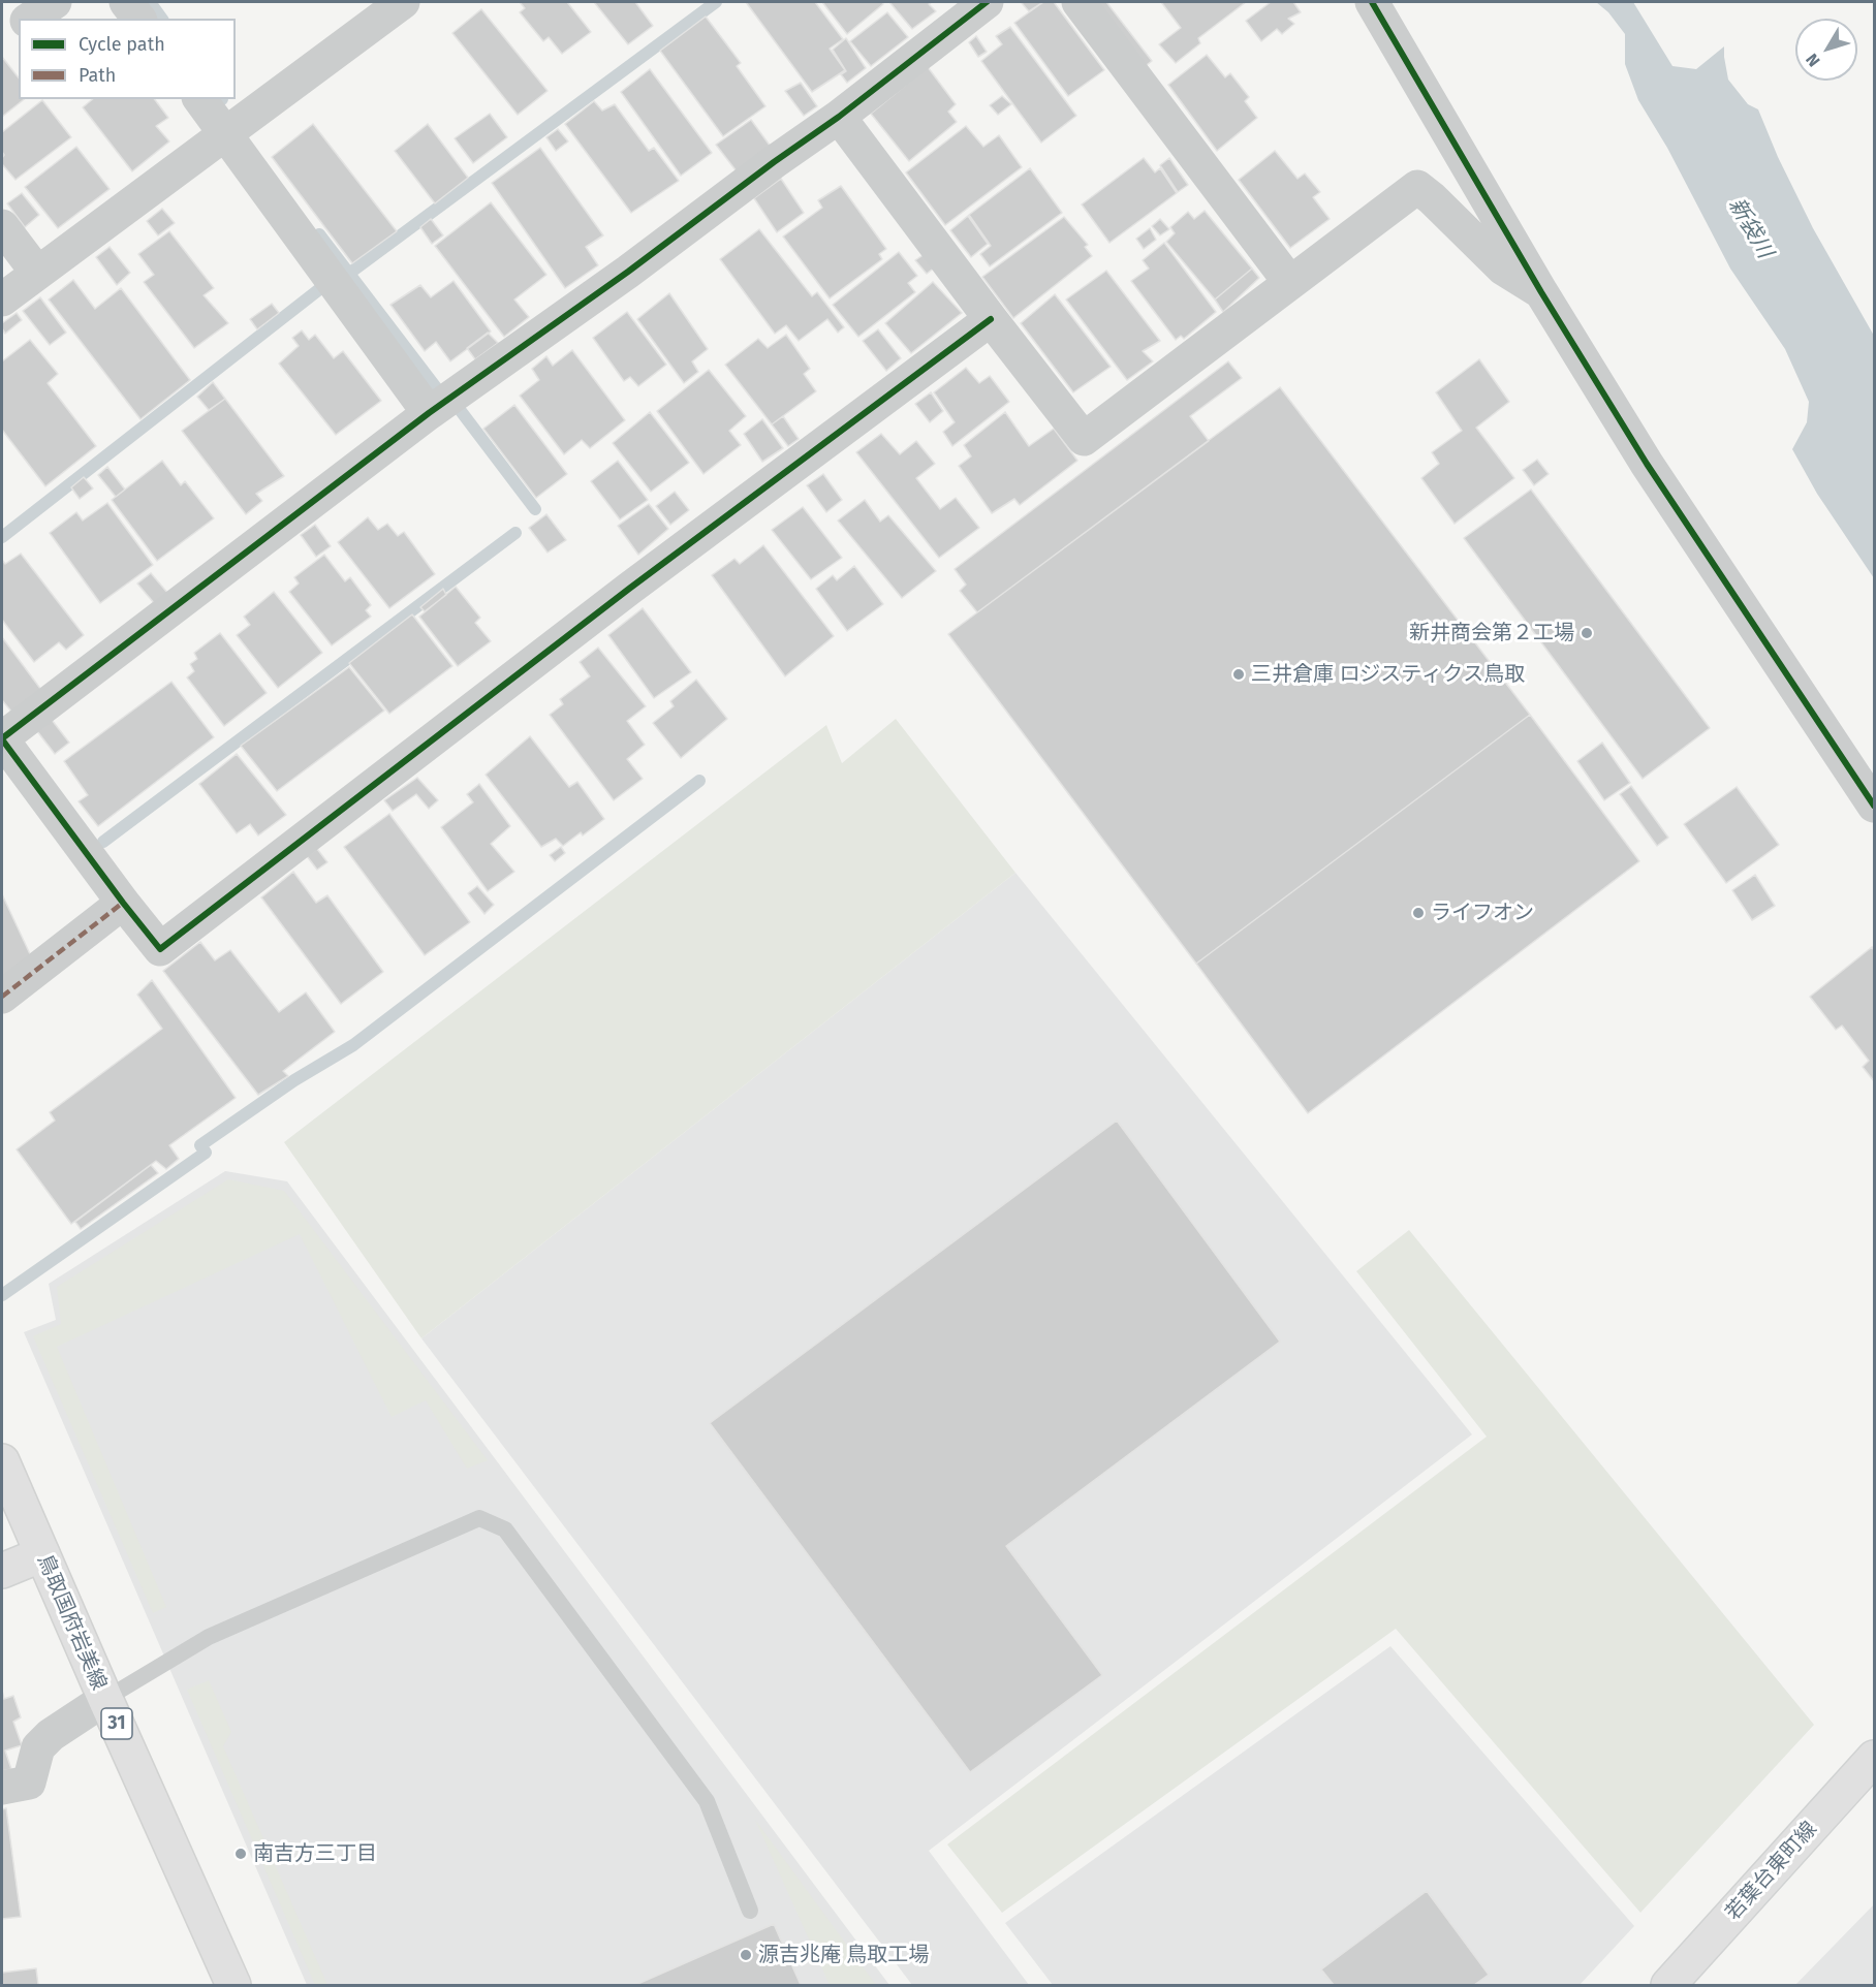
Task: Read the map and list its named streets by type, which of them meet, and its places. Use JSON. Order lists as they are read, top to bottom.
{
  "streets": {
    "main road": ["鳥取国府岩美線", "31", "若葉台東町線"]
  },
  "water": ["新袋川"],
  "places": [
    "新井商会第２工場",
    "三井倉庫 ロジスティクス鳥取",
    "ライフオン",
    "南吉方三丁目",
    "源吉兆庵 鳥取工場"
  ],
  "legend": ["Cycle path", "Path"],
  "north": "bottom left"
}
